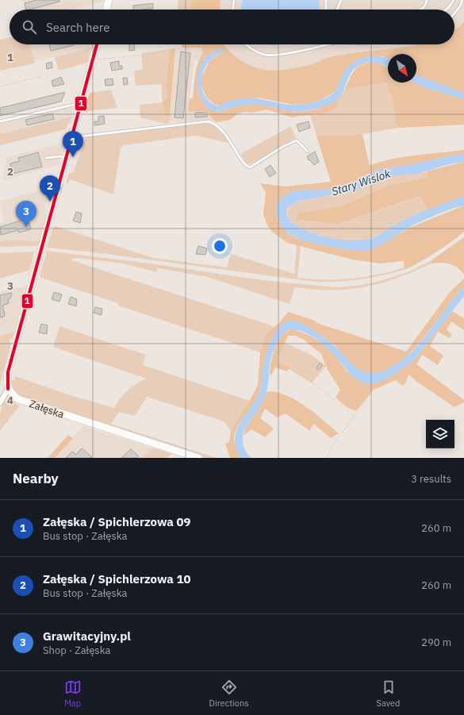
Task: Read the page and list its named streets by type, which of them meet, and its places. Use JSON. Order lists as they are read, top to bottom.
{
  "streets": {
    "street": ["Załęska"]
  },
  "water": ["Stary Wislok"],
  "lines": ["transit line 1"],
  "north": "bottom right",
  "page": {
    "search": "Search here",
    "pins": ["1", "2", "3"],
    "heading": ["Nearby", "3 results"],
    "list": [
      {
        "mark": "1",
        "name": "Załęska / Spichlerzowa 09",
        "note": "Bus stop · Załęska",
        "value": "260 m"
      },
      {
        "mark": "2",
        "name": "Załęska / Spichlerzowa 10",
        "note": "Bus stop · Załęska",
        "value": "260 m"
      },
      {
        "mark": "3",
        "name": "Grawitacyjny.pl",
        "note": "Shop · Załęska",
        "value": "290 m"
      }
    ],
    "nav": ["Map", "Directions", "Saved"]
  },
  "grid": {
    "rows": [
      "1",
      "2",
      "3",
      "4"
    ]
  }
}
